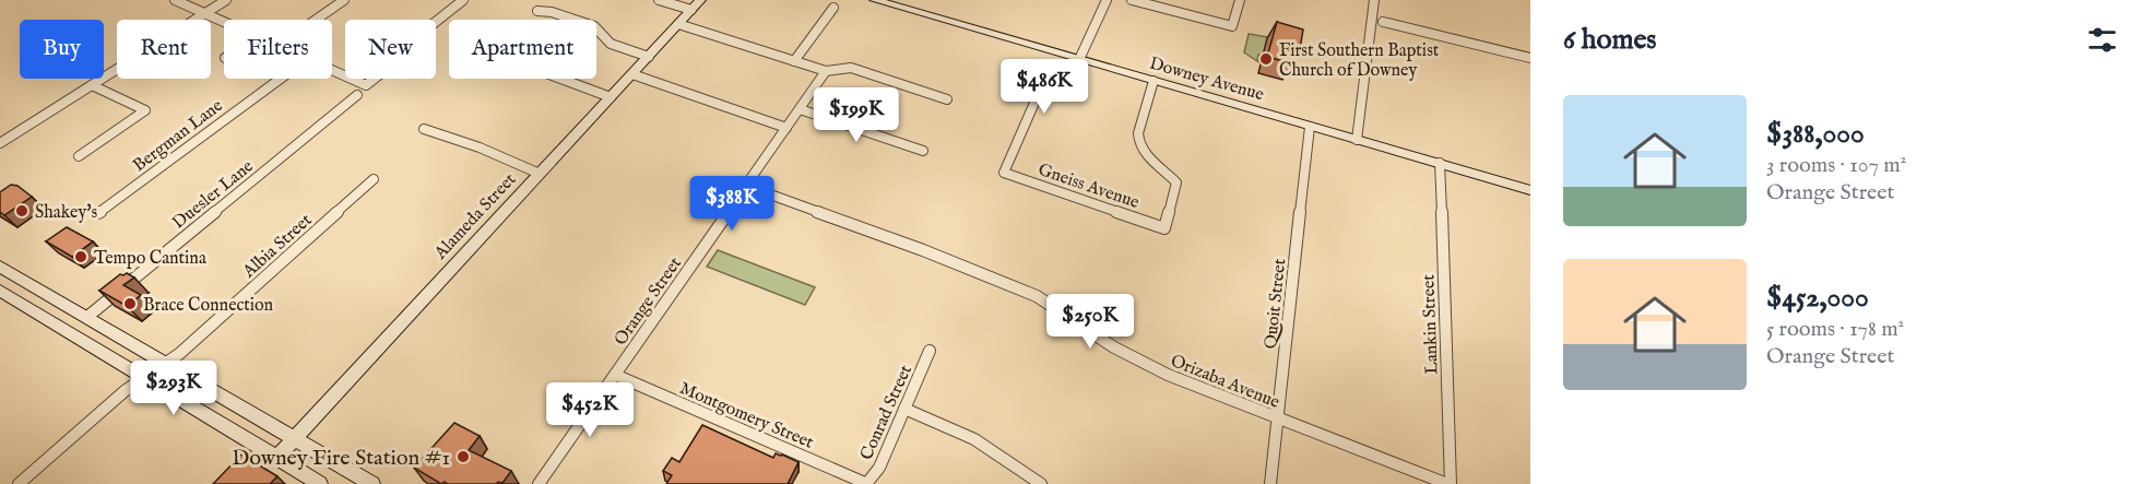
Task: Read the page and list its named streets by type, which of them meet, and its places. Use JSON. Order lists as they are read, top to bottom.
{
  "streets": {
    "main road": ["Downey Avenue", "Alameda Street"],
    "street": [
      "Bergman Lane",
      "Gneiss Avenue",
      "Duesler Lane",
      "Albia Street",
      "Orange Street",
      "Quoit Street",
      "Lankin Street",
      "Orizaba Avenue",
      "Conrad Street",
      "Montgomery Street"
    ]
  },
  "crossings": [
    ["Downey Avenue", "Gneiss Avenue"],
    ["Downey Avenue", "Quoit Street"],
    ["Downey Avenue", "Lankin Street"],
    ["Orange Street", "Orizaba Avenue"],
    ["Orange Street", "Montgomery Street"],
    ["Quoit Street", "Orizaba Avenue"],
    ["Lankin Street", "Orizaba Avenue"],
    ["Conrad Street", "Montgomery Street"]
  ],
  "places": [
    "First Southern Baptist Church of Downey",
    "Shakey's",
    "Tempo Cantina",
    "Brace Connection",
    "Downey Fire Station #1"
  ],
  "page": {
    "heading": "6 homes",
    "chip": [
      "Buy",
      "Rent",
      "Filters",
      "New",
      "Apartment"
    ],
    "price": [
      "$486K",
      "$199K",
      "$388K",
      "$250K",
      "$293K",
      "$452K"
    ],
    "list": [
      {
        "name": "$388,000",
        "note": "3 rooms · 107 m² · Orange Street"
      },
      {
        "name": "$452,000",
        "note": "5 rooms · 178 m² · Orange Street"
      }
    ]
  }
}
